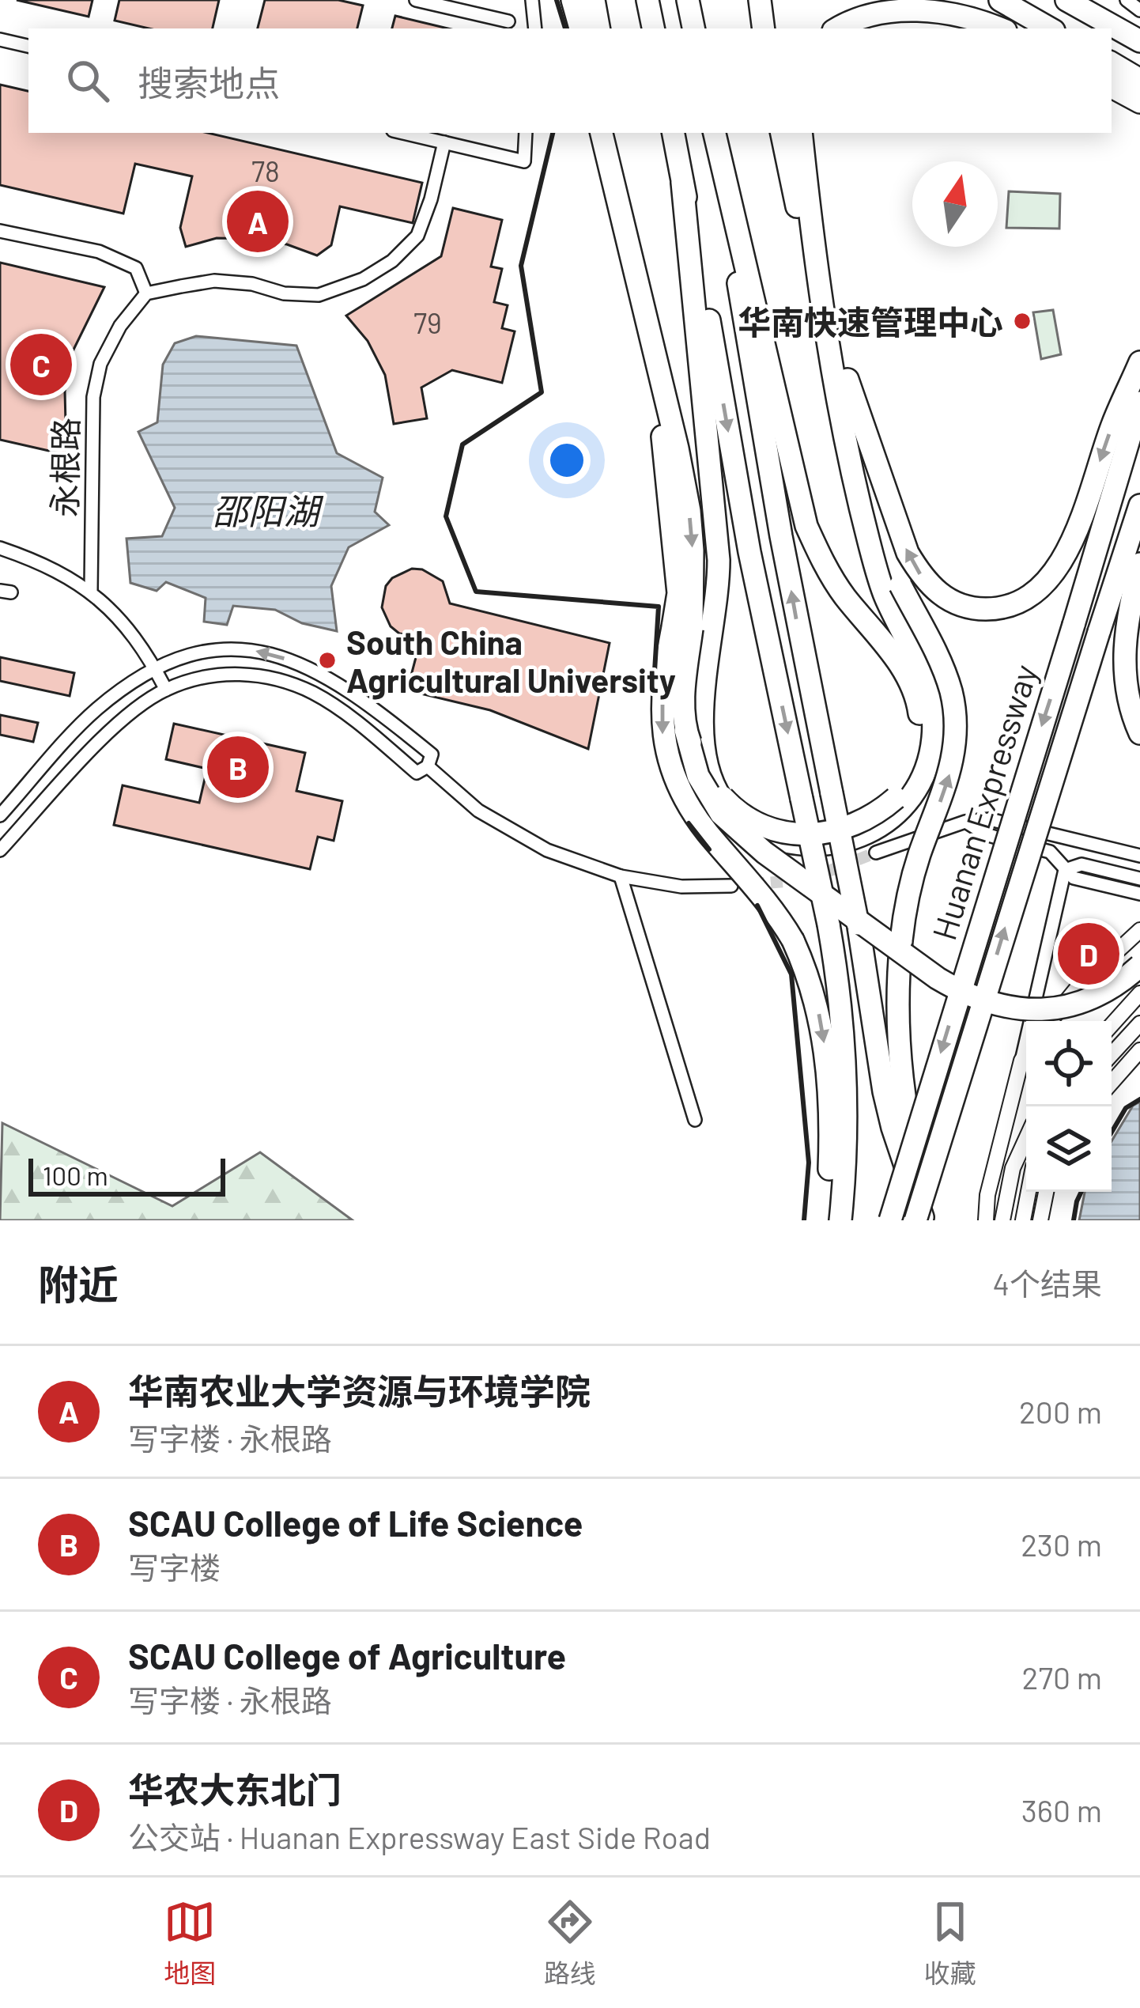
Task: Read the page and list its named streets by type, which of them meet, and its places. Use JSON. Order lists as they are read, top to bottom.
{
  "streets": {
    "highway": ["Huanan Expressway"],
    "street": ["永根路"]
  },
  "water": ["邵阳湖"],
  "places": ["华南快速管理中心", "South China Agricultural University"],
  "house_numbers": ["78", "79"],
  "scale_bar": "100 m",
  "north": "top",
  "page": {
    "search": "搜索地点",
    "pins": [
      "A",
      "C",
      "B",
      "D"
    ],
    "scale": "100 m",
    "heading": ["附近", "4个结果"],
    "list": [
      {
        "mark": "A",
        "name": "华南农业大学资源与环境学院",
        "note": "写字楼 · 永根路",
        "value": "200 m"
      },
      {
        "mark": "B",
        "name": "SCAU College of Life Science",
        "note": "写字楼",
        "value": "230 m"
      },
      {
        "mark": "C",
        "name": "SCAU College of Agriculture",
        "note": "写字楼 · 永根路",
        "value": "270 m"
      },
      {
        "mark": "D",
        "name": "华农大东北门",
        "note": "公交站 · Huanan Expressway East Side Road",
        "value": "360 m"
      }
    ],
    "nav": ["地图", "路线", "收藏"]
  }
}
